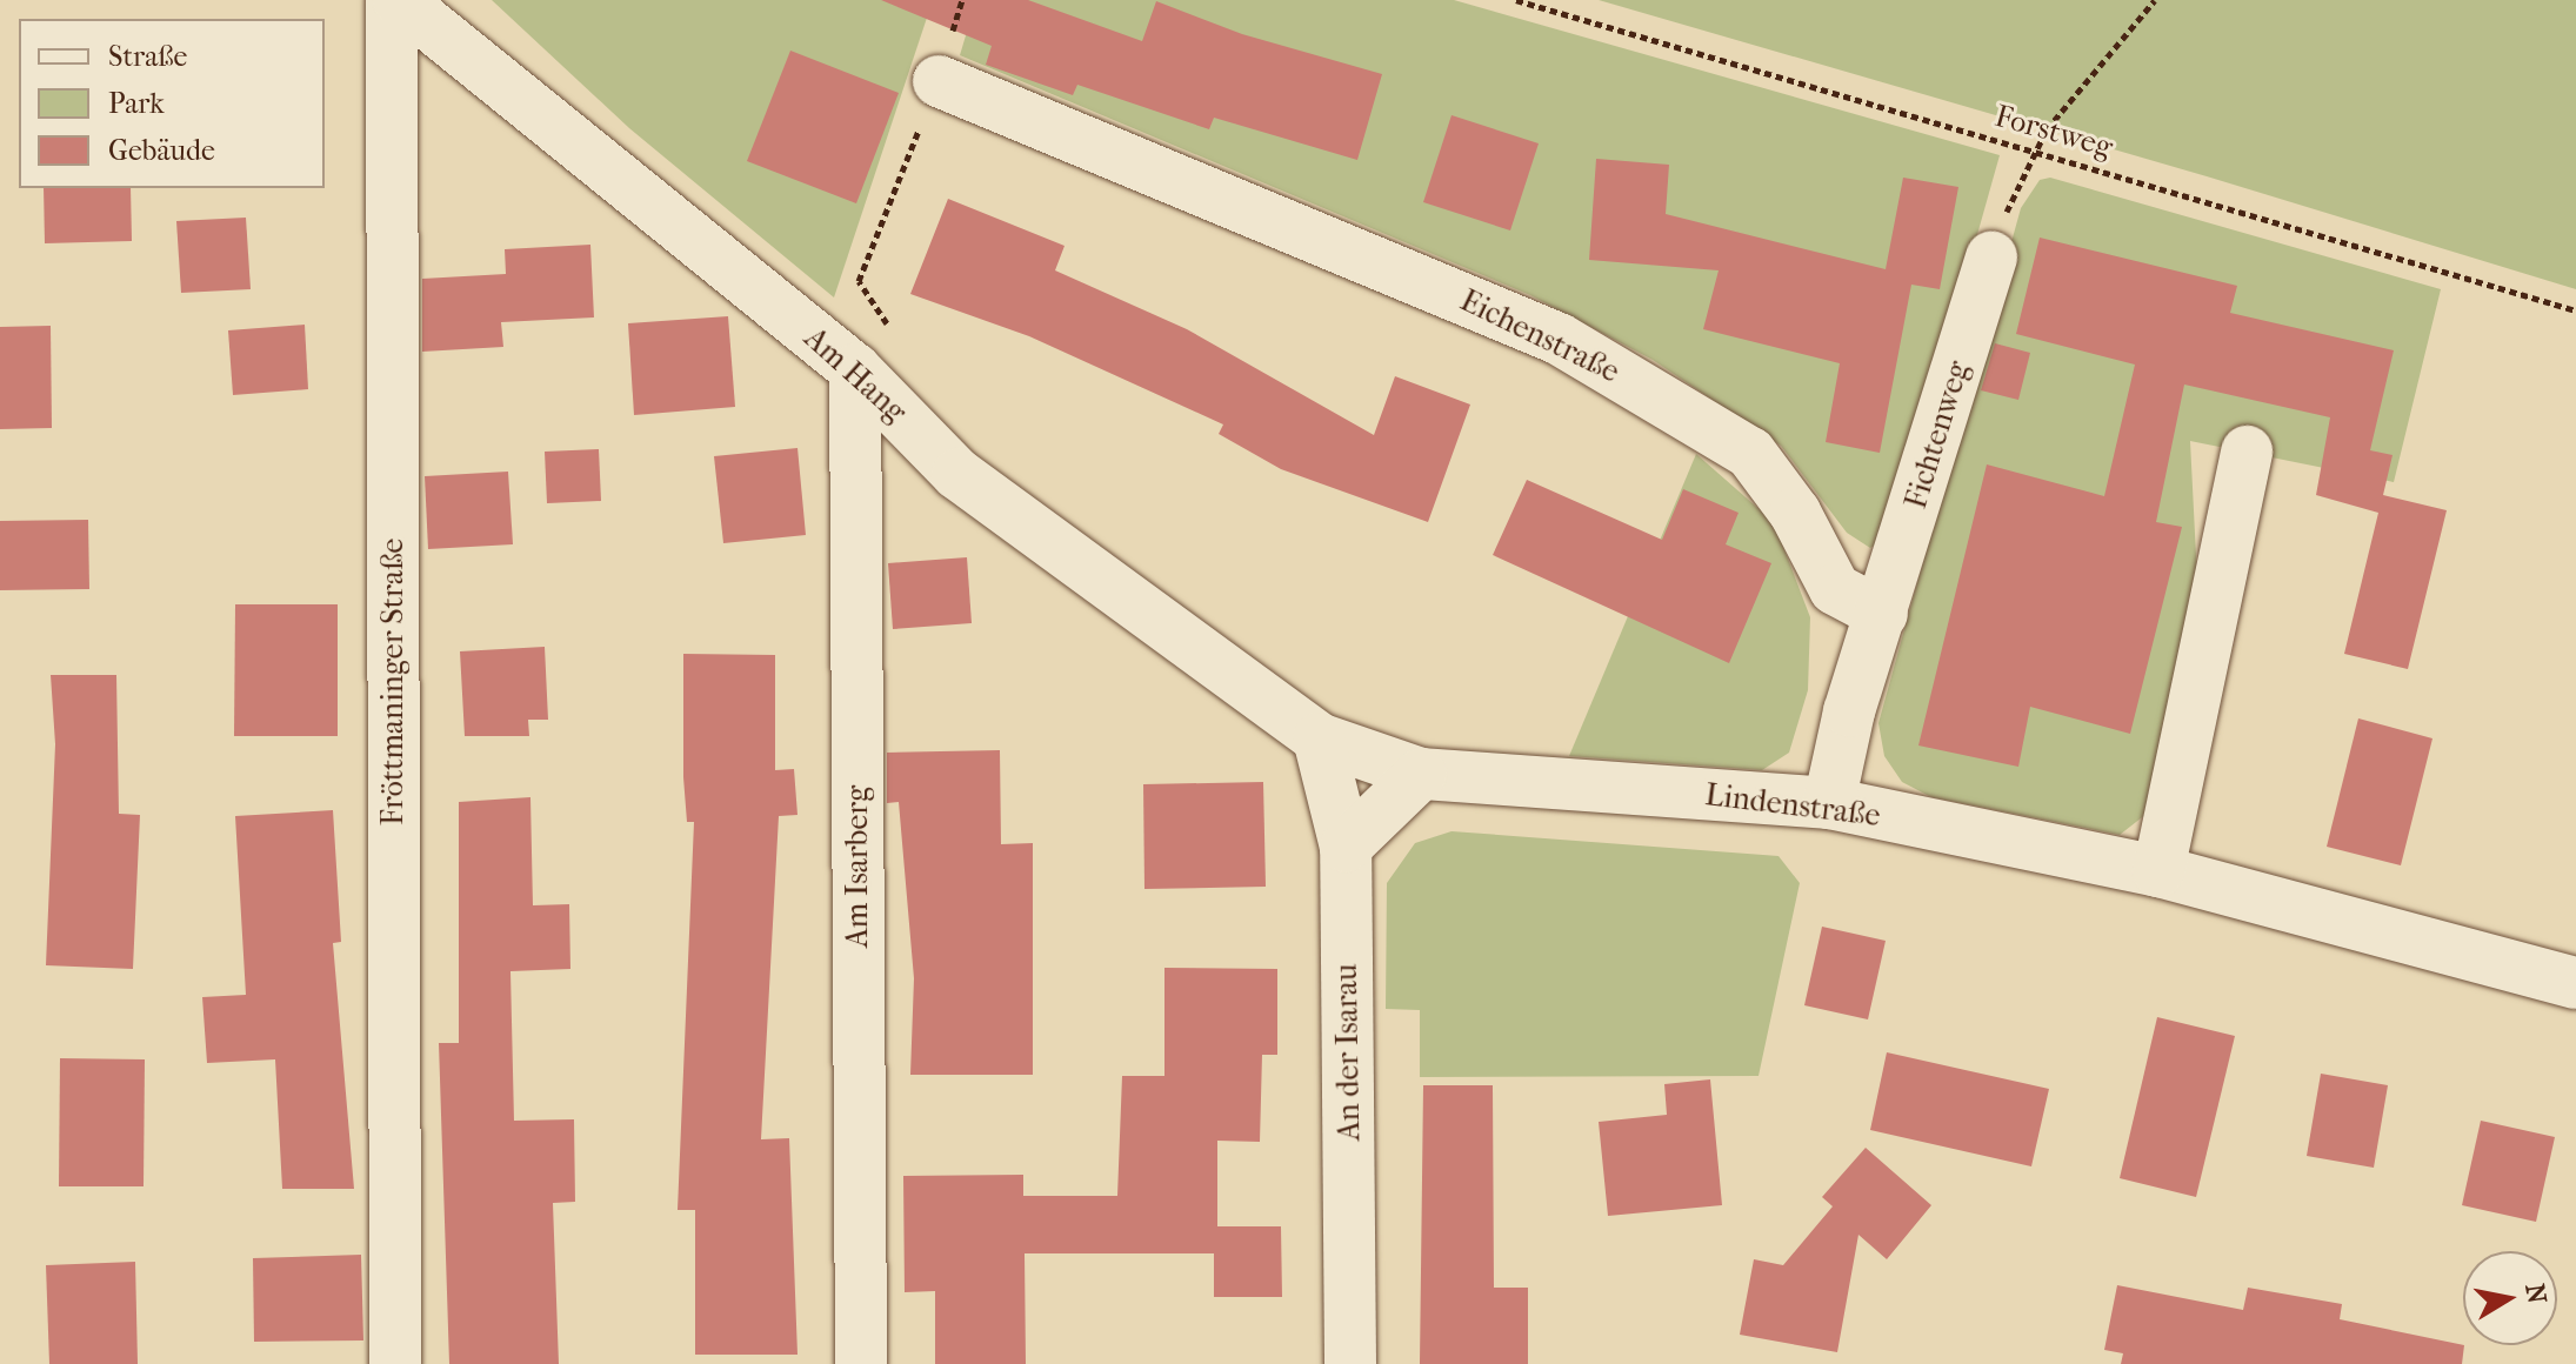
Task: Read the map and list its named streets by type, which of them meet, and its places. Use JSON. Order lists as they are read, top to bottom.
{
  "streets": {
    "street": [
      "Eichenstraße",
      "Am Hang",
      "Fichtenweg",
      "Fröttmaninger Straße",
      "Lindenstraße",
      "Am Isarberg",
      "An der Isarau"
    ],
    "path": ["Forstweg"]
  },
  "crossings": [
    ["Eichenstraße", "Fichtenweg"],
    ["Am Hang", "Fröttmaninger Straße"],
    ["Am Hang", "Lindenstraße"],
    ["Am Hang", "Am Isarberg"]
  ],
  "legend": ["Straße", "Park", "Gebäude"],
  "north": "right"
}
